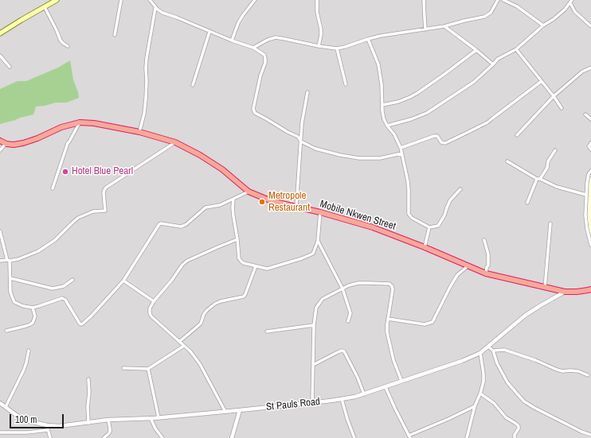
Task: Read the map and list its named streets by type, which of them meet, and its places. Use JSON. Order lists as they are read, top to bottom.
{
  "streets": {
    "highway": ["Mobile Nkwen Street"],
    "street": ["St Pauls Road"]
  },
  "crossings": [
    ["Mobile Nkwen Street", "St Pauls Road"]
  ],
  "places": ["Hotel Blue Pearl", "Metropole Restaurant"],
  "scale_bar": "100 m"
}
